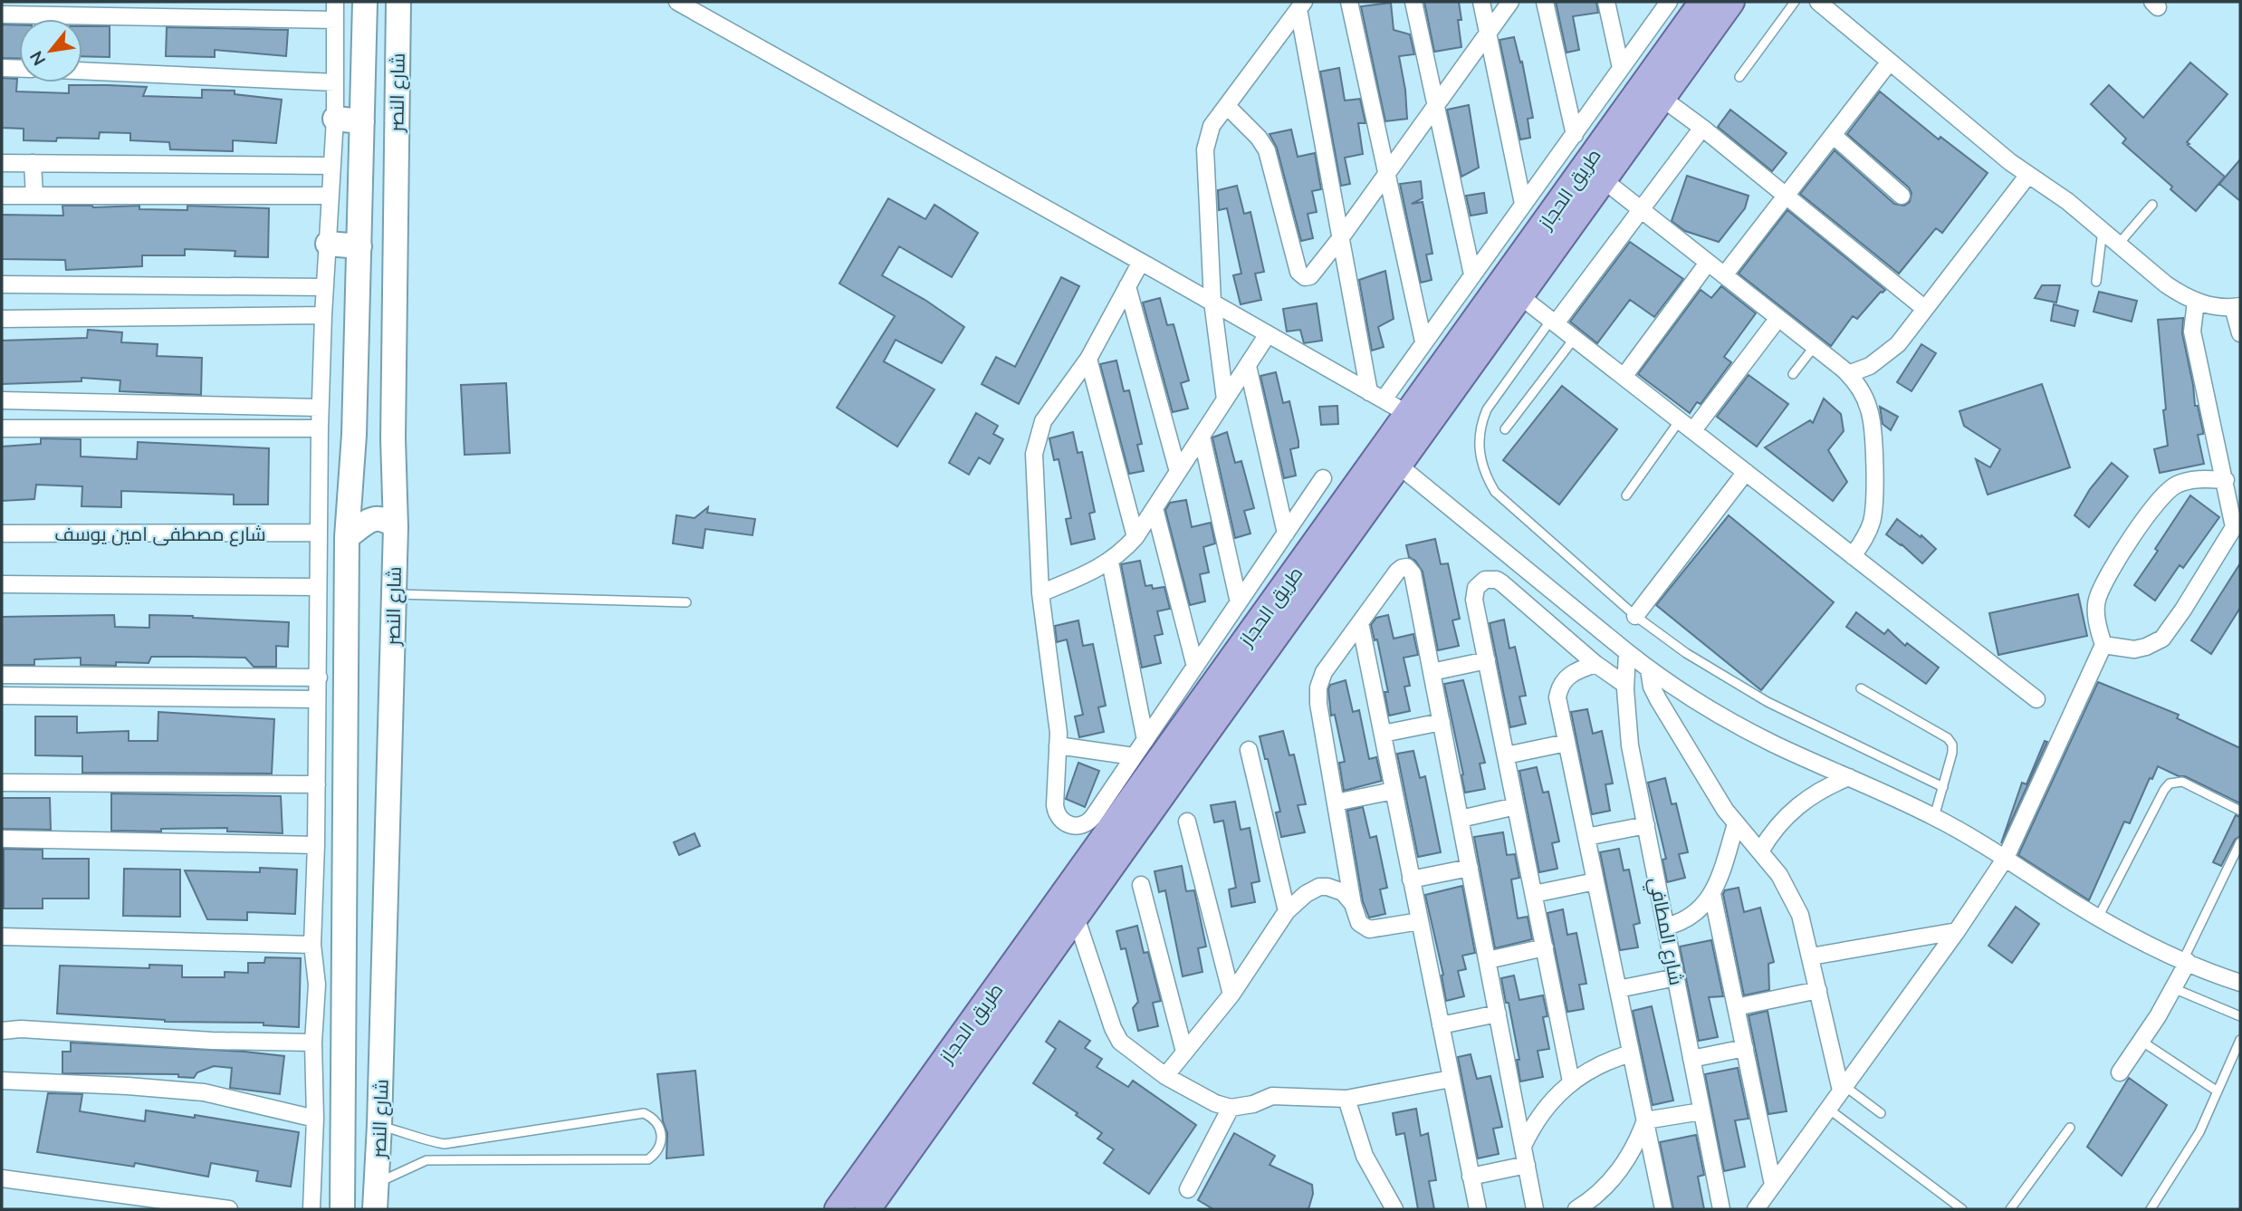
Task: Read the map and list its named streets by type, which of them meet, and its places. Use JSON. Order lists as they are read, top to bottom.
{
  "streets": {
    "main road": ["شارع النصر", "طريق الحجاز"],
    "street": ["شارع مصطفى امين يوسف", "شارع المطافي"]
  },
  "north": "bottom left"
}
